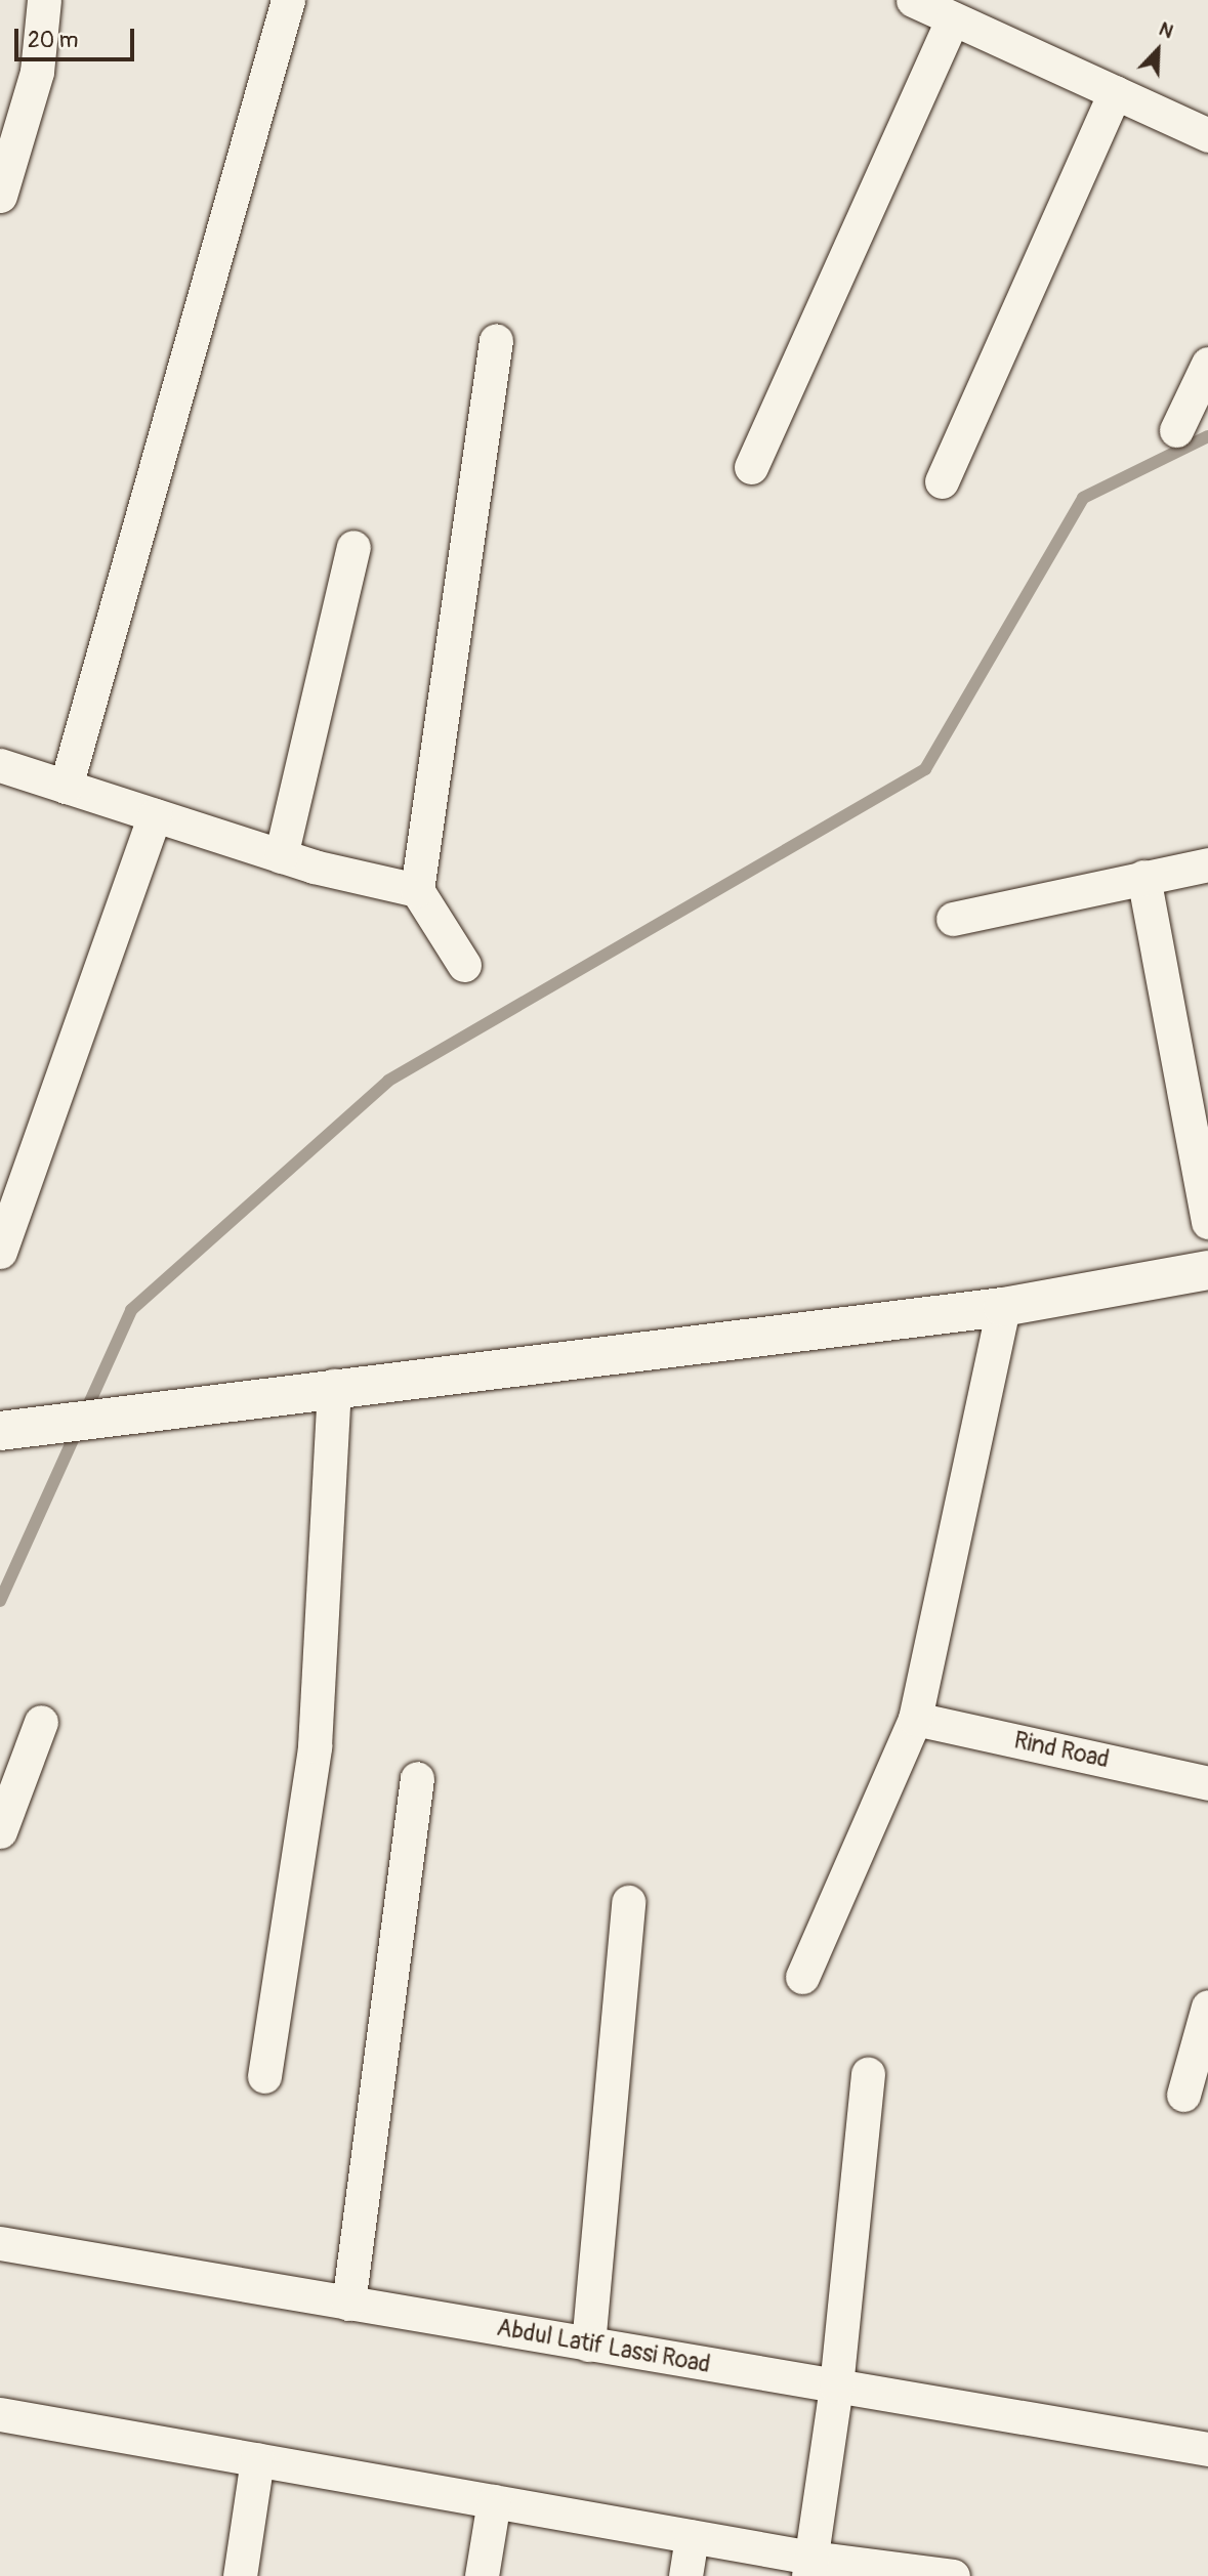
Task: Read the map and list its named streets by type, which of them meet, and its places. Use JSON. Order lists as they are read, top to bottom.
{
  "streets": {
    "street": ["Rind Road", "Abdul Latif Lassi Road"]
  },
  "scale_bar": "20 m",
  "north": "top right"
}
